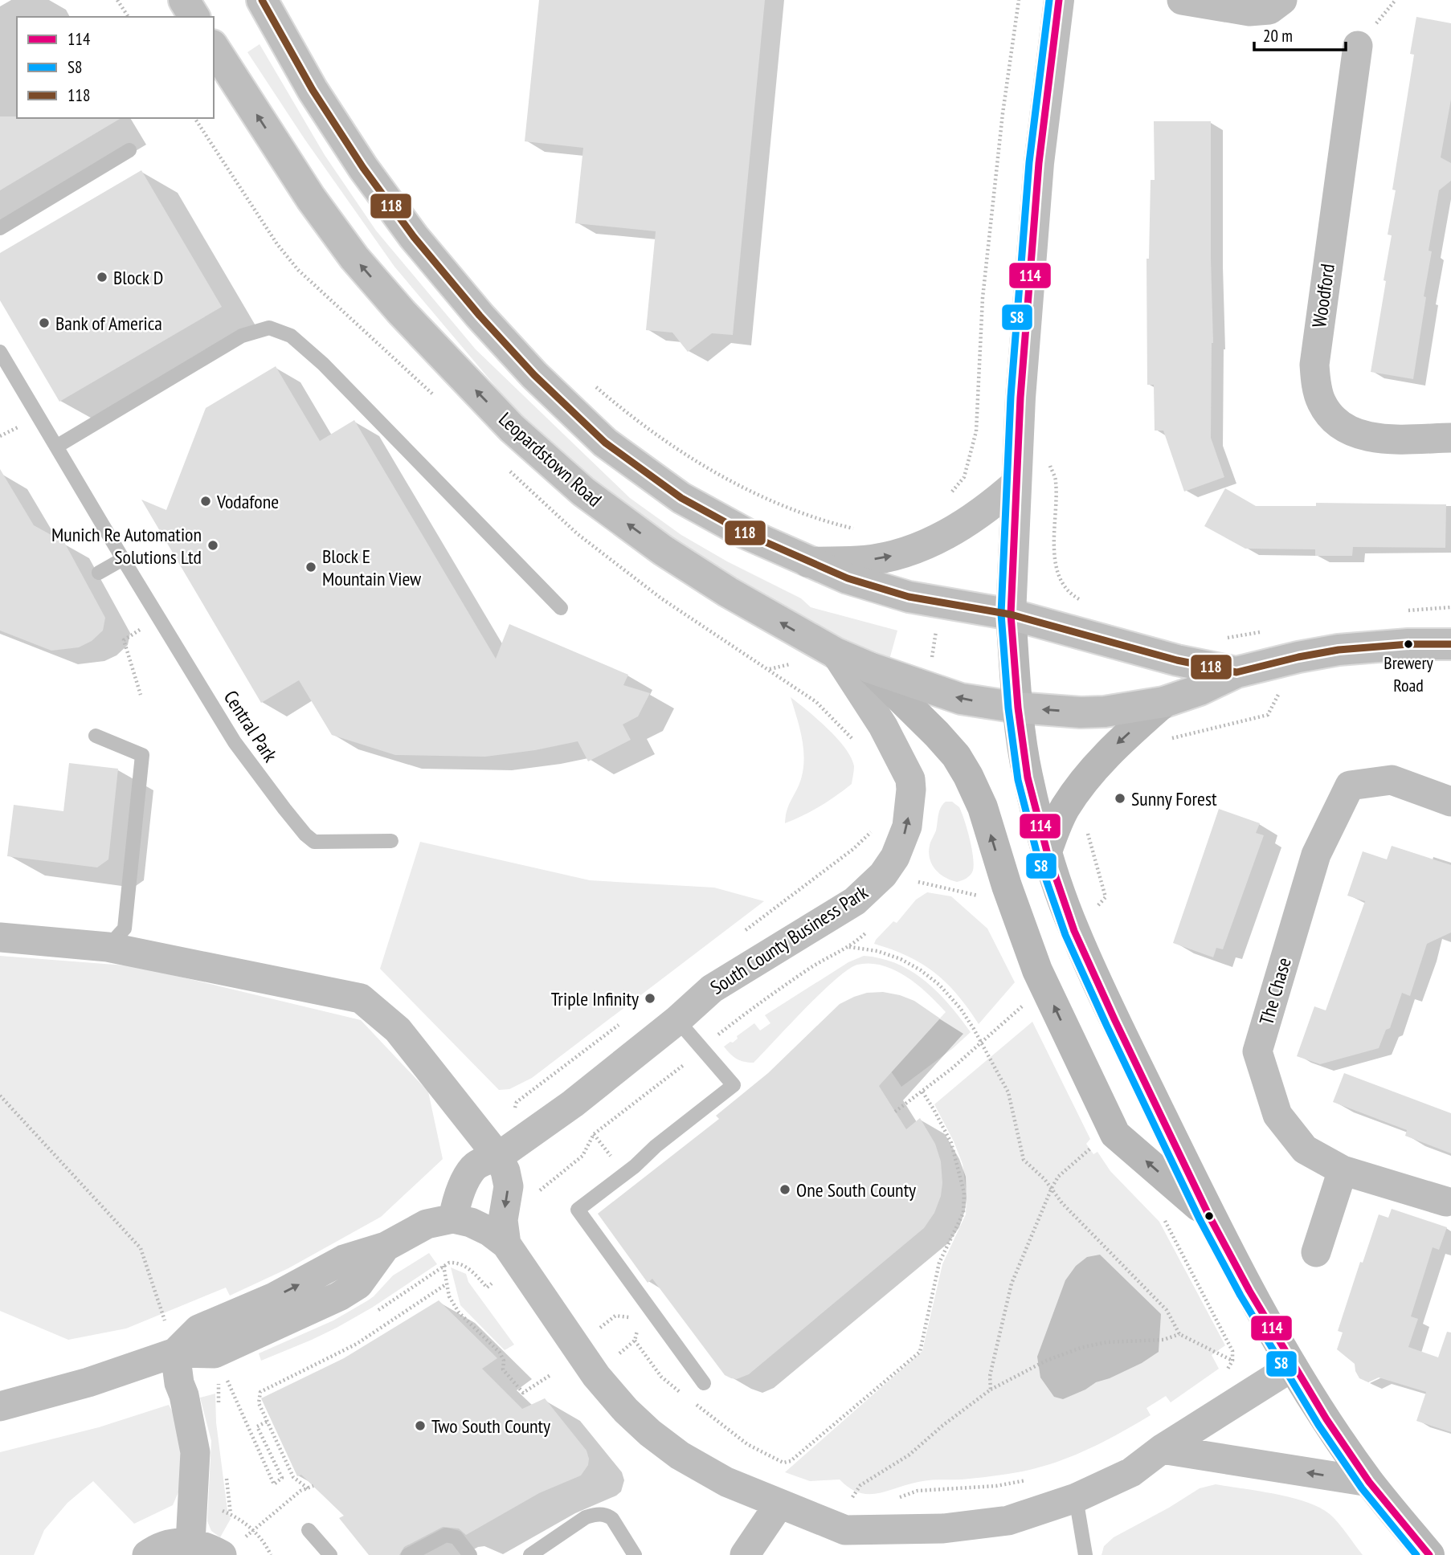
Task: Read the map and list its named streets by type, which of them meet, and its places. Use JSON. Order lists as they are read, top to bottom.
{
  "streets": {
    "main road": ["Leopardstown Road"],
    "street": ["Woodford", "South County Business Park", "The Chase"],
    "lane": ["Central Park"]
  },
  "crossings": [
    ["Leopardstown Road", "South County Business Park"]
  ],
  "places": [
    "Block D",
    "Bank of America",
    "Vodafone",
    "Munich Re Automation Solutions Ltd",
    "Block E Mountain View",
    "Brewery Road",
    "Sunny Forest",
    "Triple Infinity",
    "One South County",
    "Two South County"
  ],
  "lines": ["transit line 114", "transit line S8", "transit line 118"],
  "legend": ["114", "S8", "118"],
  "scale_bar": "20 m"
}
